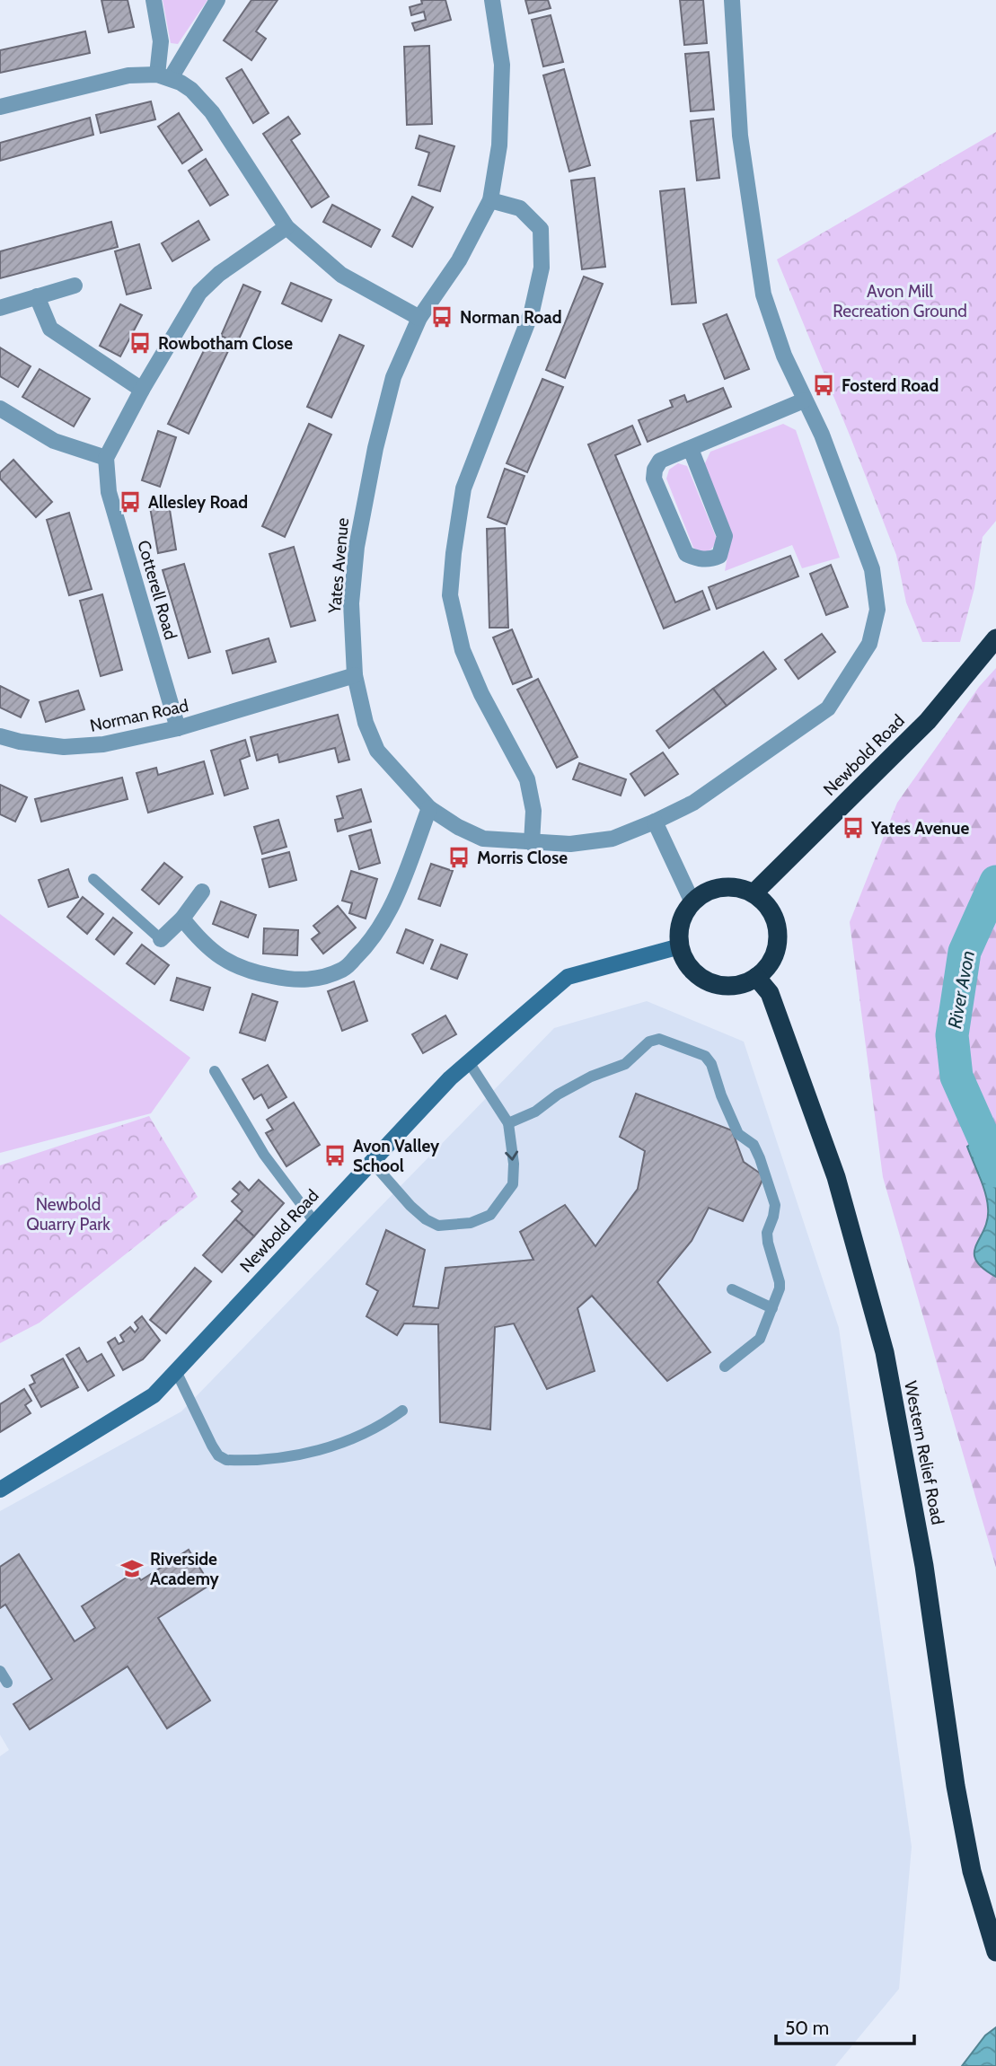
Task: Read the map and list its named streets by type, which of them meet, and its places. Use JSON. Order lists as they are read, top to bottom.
{
  "streets": {
    "highway": ["Newbold Road", "Western Relief Road"],
    "street": ["Yates Avenue", "Cotterell Road", "Norman Road"]
  },
  "crossings": [
    ["Yates Avenue", "Norman Road"],
    ["Cotterell Road", "Norman Road"],
    ["Newbold Road", "Western Relief Road"]
  ],
  "water": ["River Avon"],
  "parks": ["Avon Mill Recreation Ground", "Newbold Quarry Park"],
  "places": {
    "bus stop": [
      "Norman Road",
      "Rowbotham Close",
      "Fosterd Road",
      "Allesley Road",
      "Yates Avenue",
      "Morris Close",
      "Avon Valley School"
    ],
    "school or university": ["Riverside Academy"]
  },
  "scale_bar": "50 m"
}
